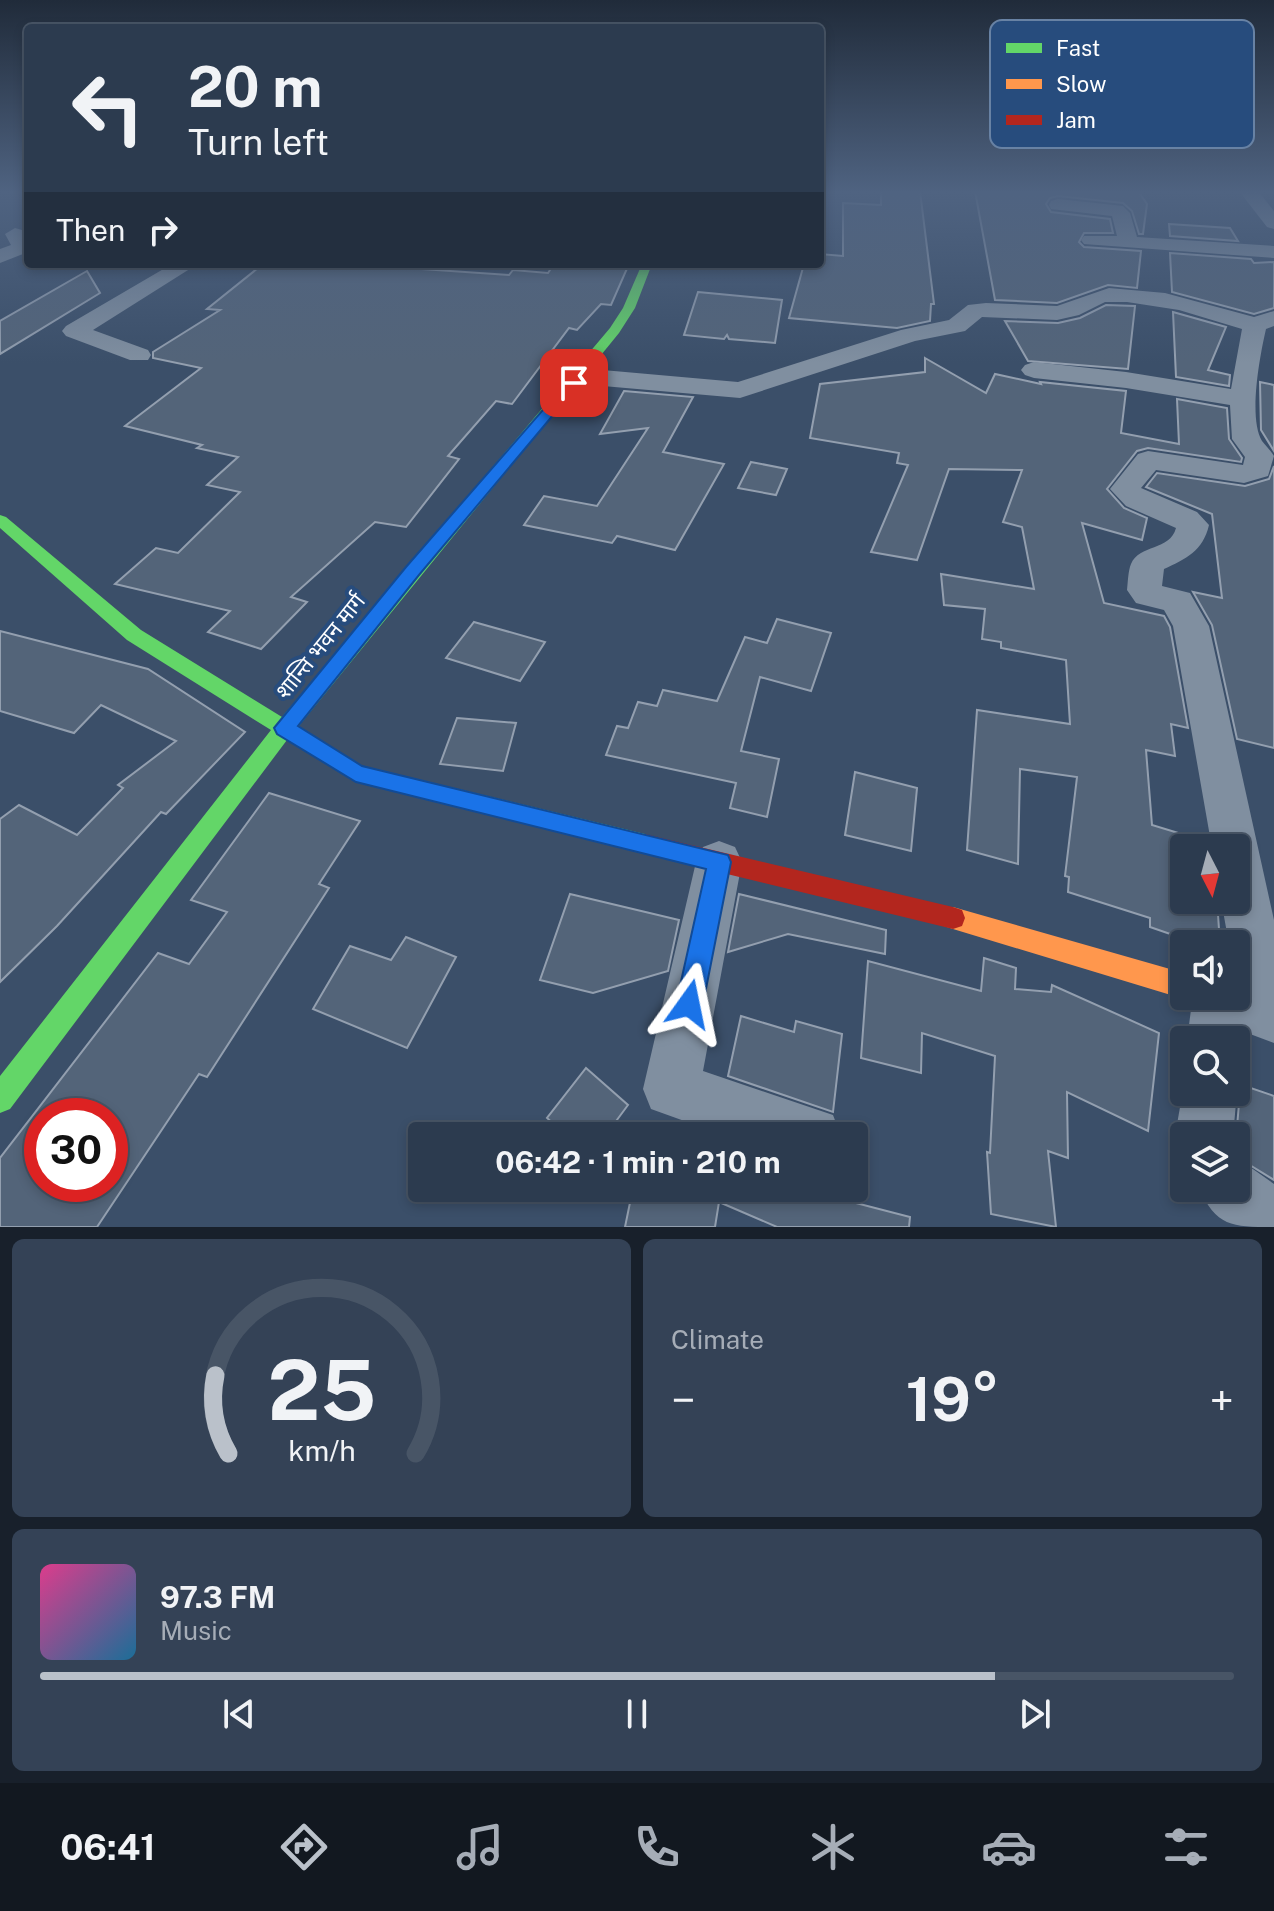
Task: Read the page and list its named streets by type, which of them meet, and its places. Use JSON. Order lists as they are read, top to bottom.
{
  "streets": {
    "main road": ["शान्ति भवन मार्ग"]
  },
  "legend": ["Fast", "Slow", "Jam"],
  "north": "bottom",
  "page": {
    "turn": ["20 m", "Turn left"],
    "then": "Then",
    "limit": "30",
    "trip": "06:42 · 1 min · 210 m",
    "tile": "Climate",
    "heat": ["−", "19°", "+"],
    "song": ["97.3 FM", "Music"],
    "tabs": "06:41",
    "gauge": ["25", "km/h"]
  }
}
